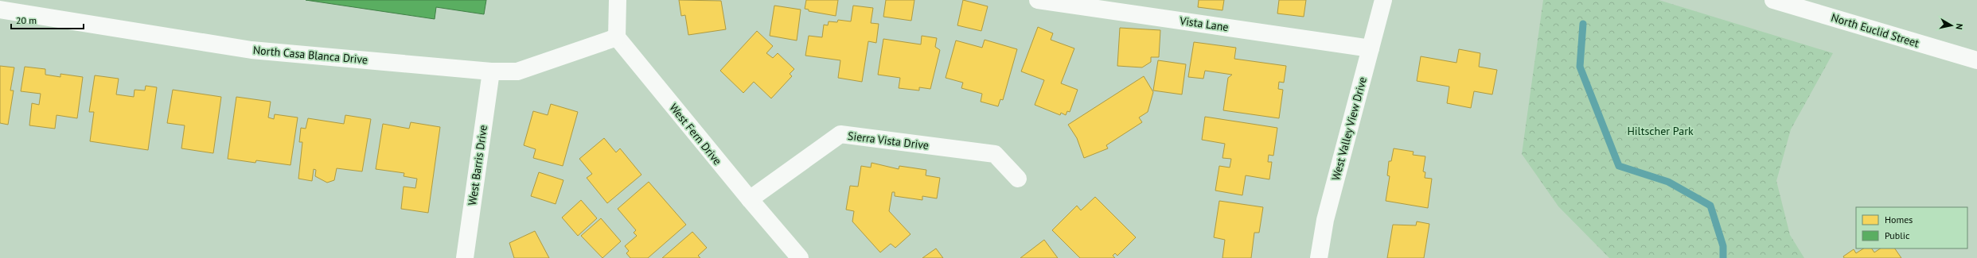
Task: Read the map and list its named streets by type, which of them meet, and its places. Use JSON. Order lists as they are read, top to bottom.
{
  "streets": {
    "street": [
      "Vista Lane",
      "North Euclid Street",
      "North Casa Blanca Drive",
      "West Valley View Drive",
      "West Fern Drive",
      "Sierra Vista Drive",
      "West Barris Drive"
    ]
  },
  "crossings": [
    ["Vista Lane", "West Valley View Drive"],
    ["North Casa Blanca Drive", "West Fern Drive"],
    ["North Casa Blanca Drive", "West Barris Drive"],
    ["West Fern Drive", "Sierra Vista Drive"]
  ],
  "parks": ["Hiltscher Park"],
  "legend": ["Homes", "Public"],
  "scale_bar": "20 m",
  "north": "right"
}
